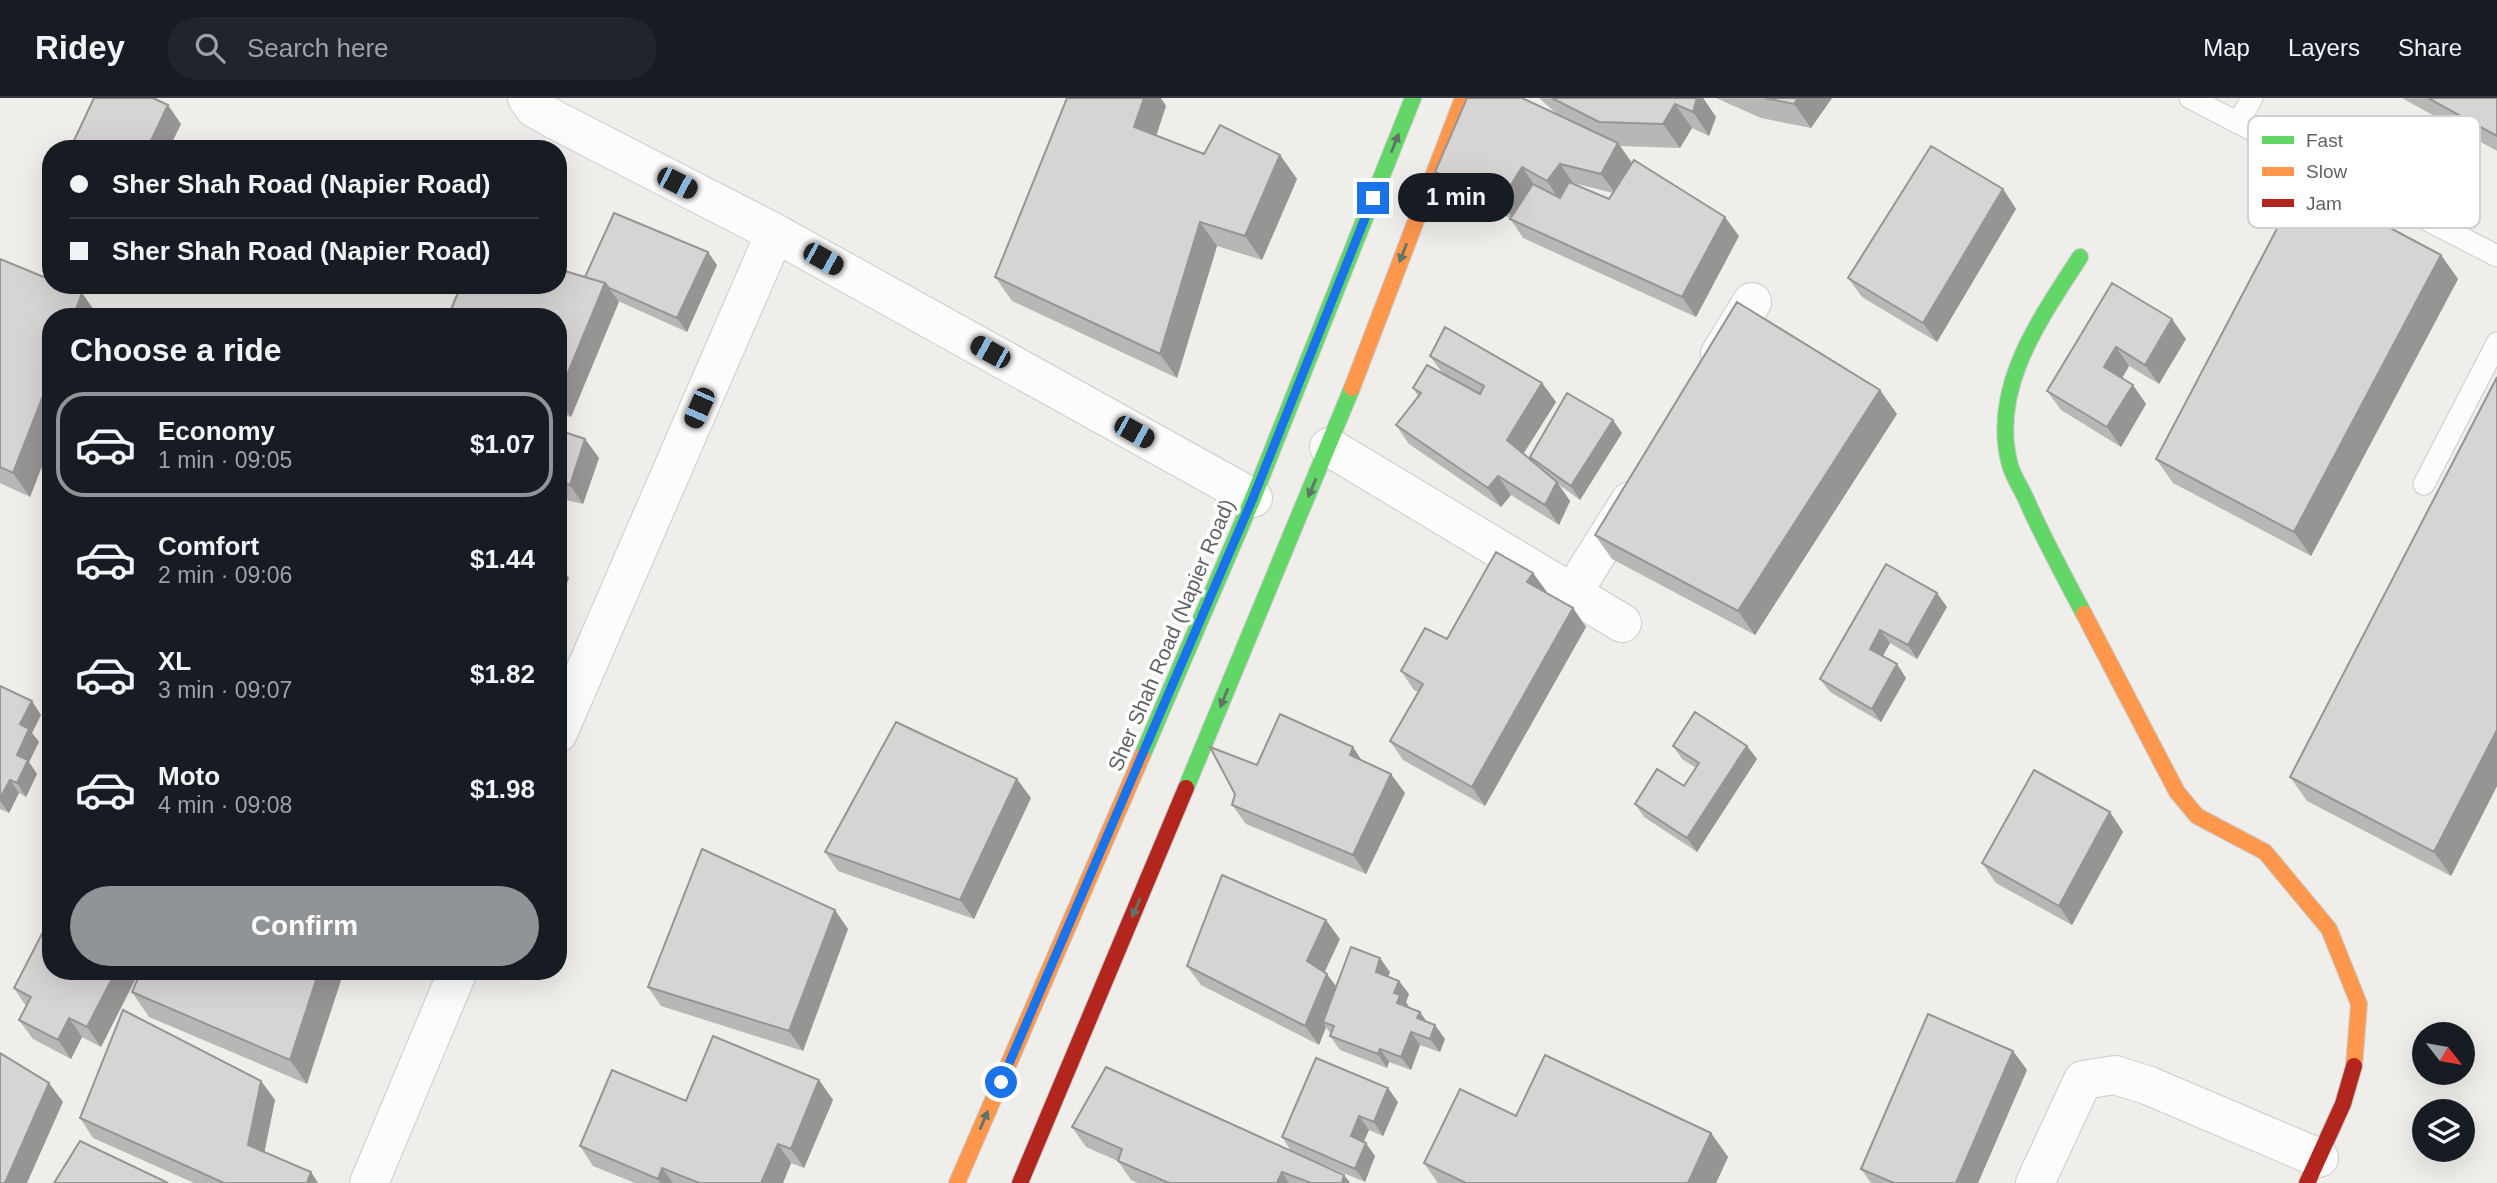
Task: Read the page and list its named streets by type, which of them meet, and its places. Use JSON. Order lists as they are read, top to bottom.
{
  "streets": {
    "main road": ["Sher Shah Road (Napier Road)"]
  },
  "legend": ["Fast", "Slow", "Jam"],
  "north": "bottom right",
  "page": {
    "header": "Ridey",
    "search": "Search here",
    "nav": ["Map", "Layers", "Share"],
    "banner": ["Sher Shah Road (Napier Road)", "Sher Shah Road (Napier Road)"],
    "bubble": "1 min",
    "heading": "Choose a ride",
    "list": [
      {
        "name": "Economy",
        "note": "1 min · 09:05",
        "value": "$1.07"
      },
      {
        "name": "Comfort",
        "note": "2 min · 09:06",
        "value": "$1.44"
      },
      {
        "name": "XL",
        "note": "3 min · 09:07",
        "value": "$1.82"
      },
      {
        "name": "Moto",
        "note": "4 min · 09:08",
        "value": "$1.98"
      }
    ],
    "buttons": "Confirm"
  }
}
